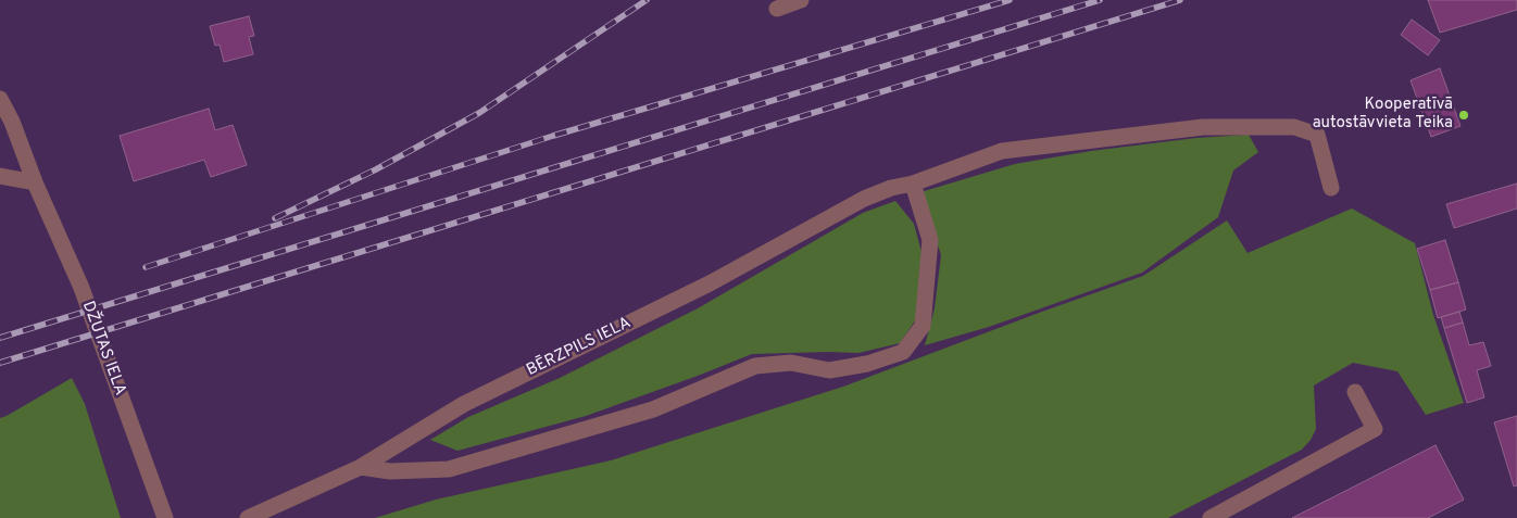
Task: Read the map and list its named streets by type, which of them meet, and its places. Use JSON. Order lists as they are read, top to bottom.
{
  "streets": {
    "street": ["BĒRZPILS IELA", "DŽUTAS IELA"]
  },
  "places": ["Kooperatīvā autostāvvieta Teika"]
}
